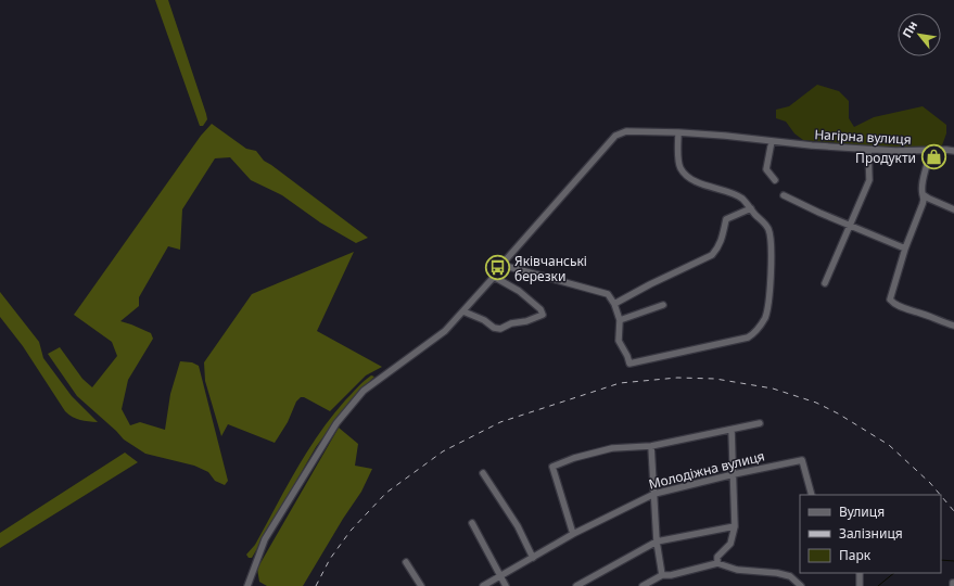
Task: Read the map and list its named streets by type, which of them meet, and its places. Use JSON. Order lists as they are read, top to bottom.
{
  "streets": {
    "street": ["Нагірна вулиця", "Молодіжна вулиця"]
  },
  "places": {
    "shop": ["Продукти"],
    "bus stop": ["Яківчанські березки"]
  },
  "legend": ["Вулиця", "Залізниця", "Парк"],
  "north": "top left"
}
